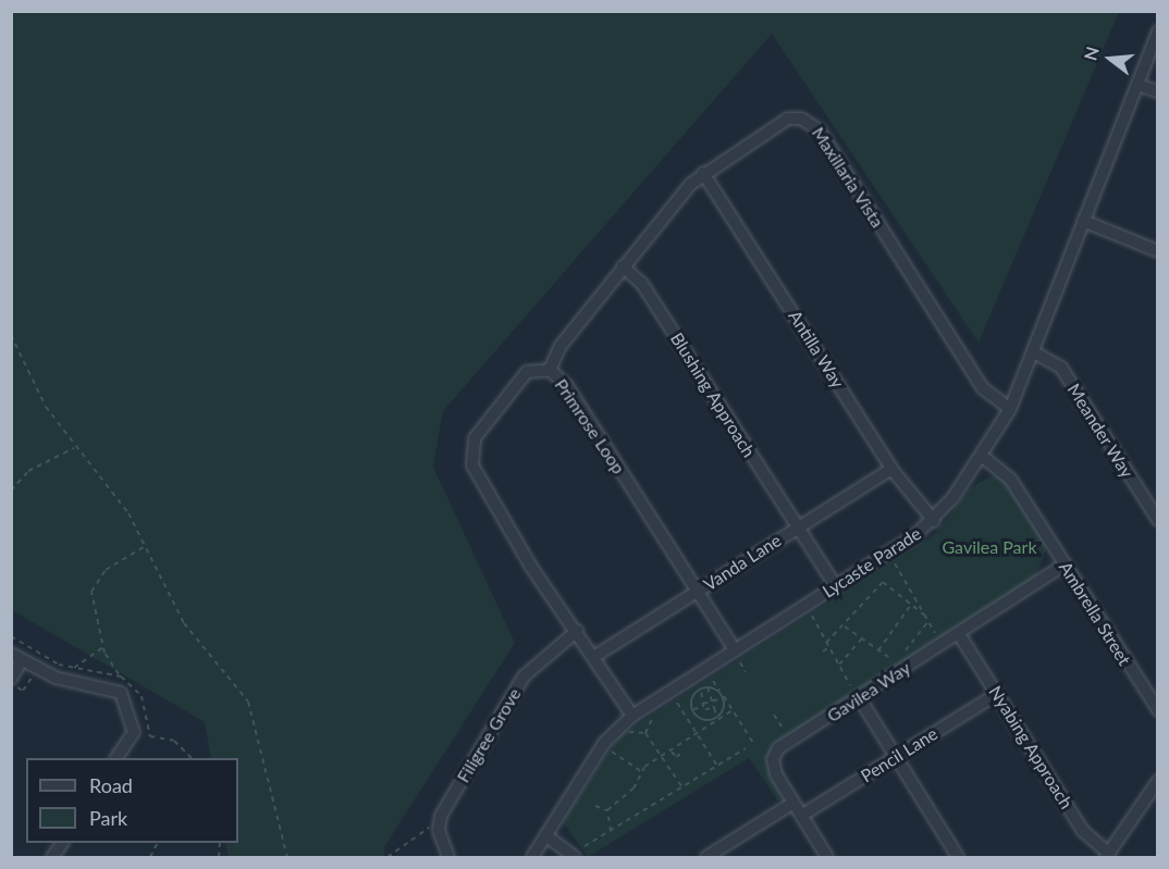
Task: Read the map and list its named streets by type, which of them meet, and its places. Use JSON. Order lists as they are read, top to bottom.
{
  "streets": {
    "street": [
      "Maxillaria Vista",
      "Antilla Way",
      "Blushing Approach",
      "Primrose Loop",
      "Meander Way",
      "Vanda Lane",
      "Lycaste Parade",
      "Ambrella Street",
      "Gavilea Way",
      "Filigree Grove",
      "Nyabing Approach",
      "Pencil Lane"
    ]
  },
  "crossings": [
    ["Maxillaria Vista", "Antilla Way"],
    ["Maxillaria Vista", "Blushing Approach"],
    ["Maxillaria Vista", "Primrose Loop"],
    ["Maxillaria Vista", "Lycaste Parade"],
    ["Antilla Way", "Vanda Lane"],
    ["Antilla Way", "Lycaste Parade"],
    ["Blushing Approach", "Vanda Lane"],
    ["Blushing Approach", "Lycaste Parade"],
    ["Primrose Loop", "Vanda Lane"],
    ["Primrose Loop", "Lycaste Parade"],
    ["Primrose Loop", "Filigree Grove"],
    ["Meander Way", "Lycaste Parade"],
    ["Lycaste Parade", "Ambrella Street"],
    ["Ambrella Street", "Gavilea Way"],
    ["Gavilea Way", "Nyabing Approach"],
    ["Gavilea Way", "Pencil Lane"],
    ["Nyabing Approach", "Pencil Lane"]
  ],
  "parks": ["Gavilea Park"],
  "legend": ["Road", "Park"],
  "north": "left"
}
